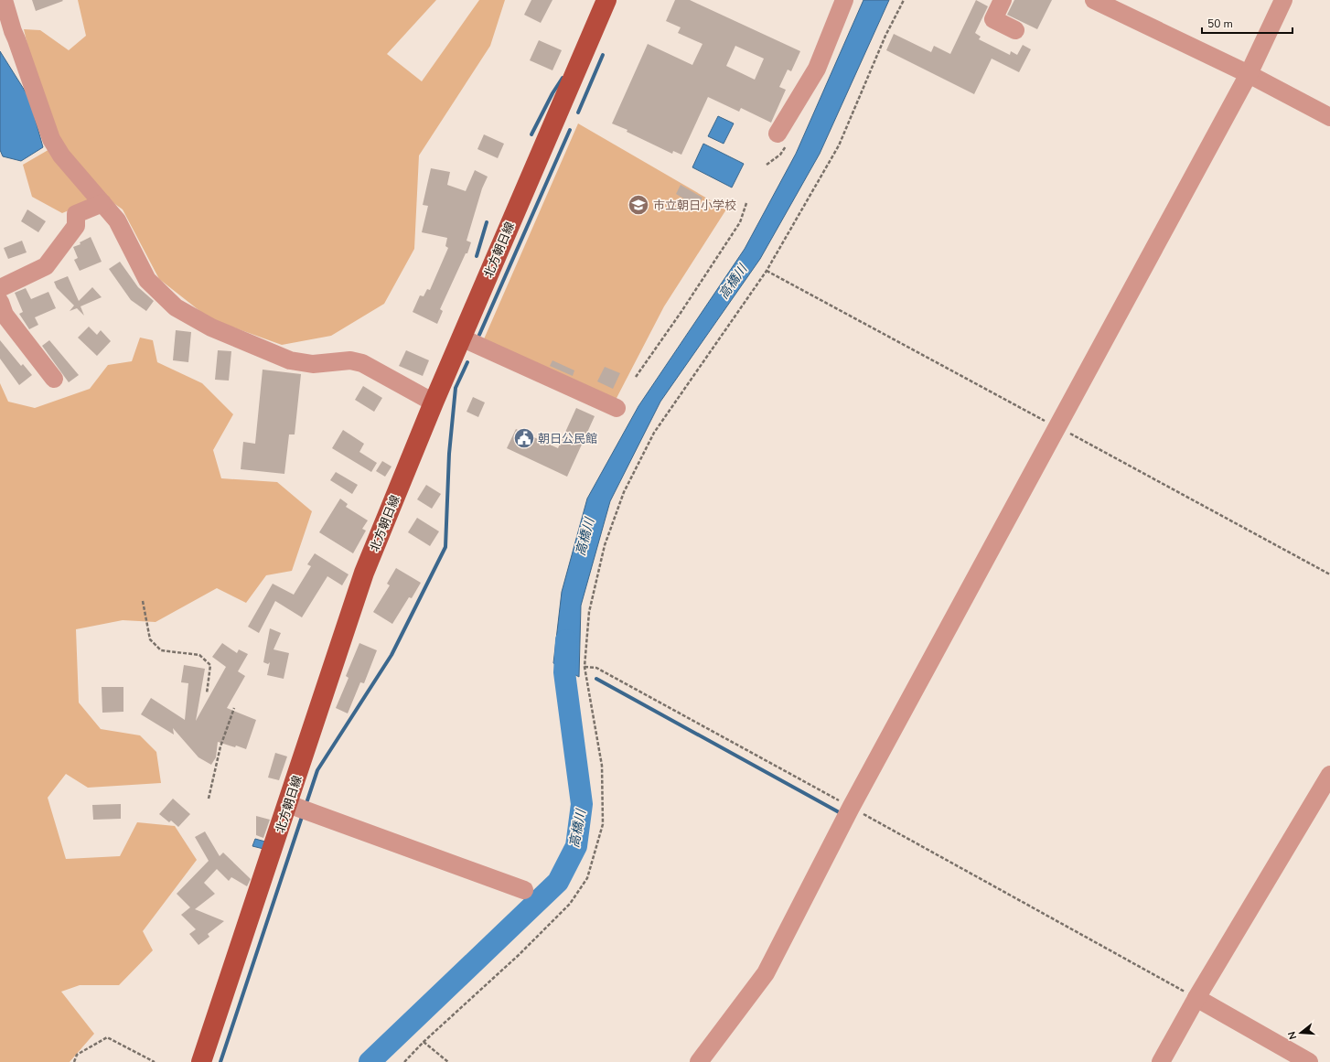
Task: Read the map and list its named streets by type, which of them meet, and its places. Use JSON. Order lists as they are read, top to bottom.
{
  "streets": {
    "main road": ["北方朝日線"]
  },
  "water": ["高橋川"],
  "places": {
    "school or university": ["市立朝日小学校"],
    "public building": ["朝日公民館"]
  },
  "scale_bar": "50 m",
  "north": "left"
}
